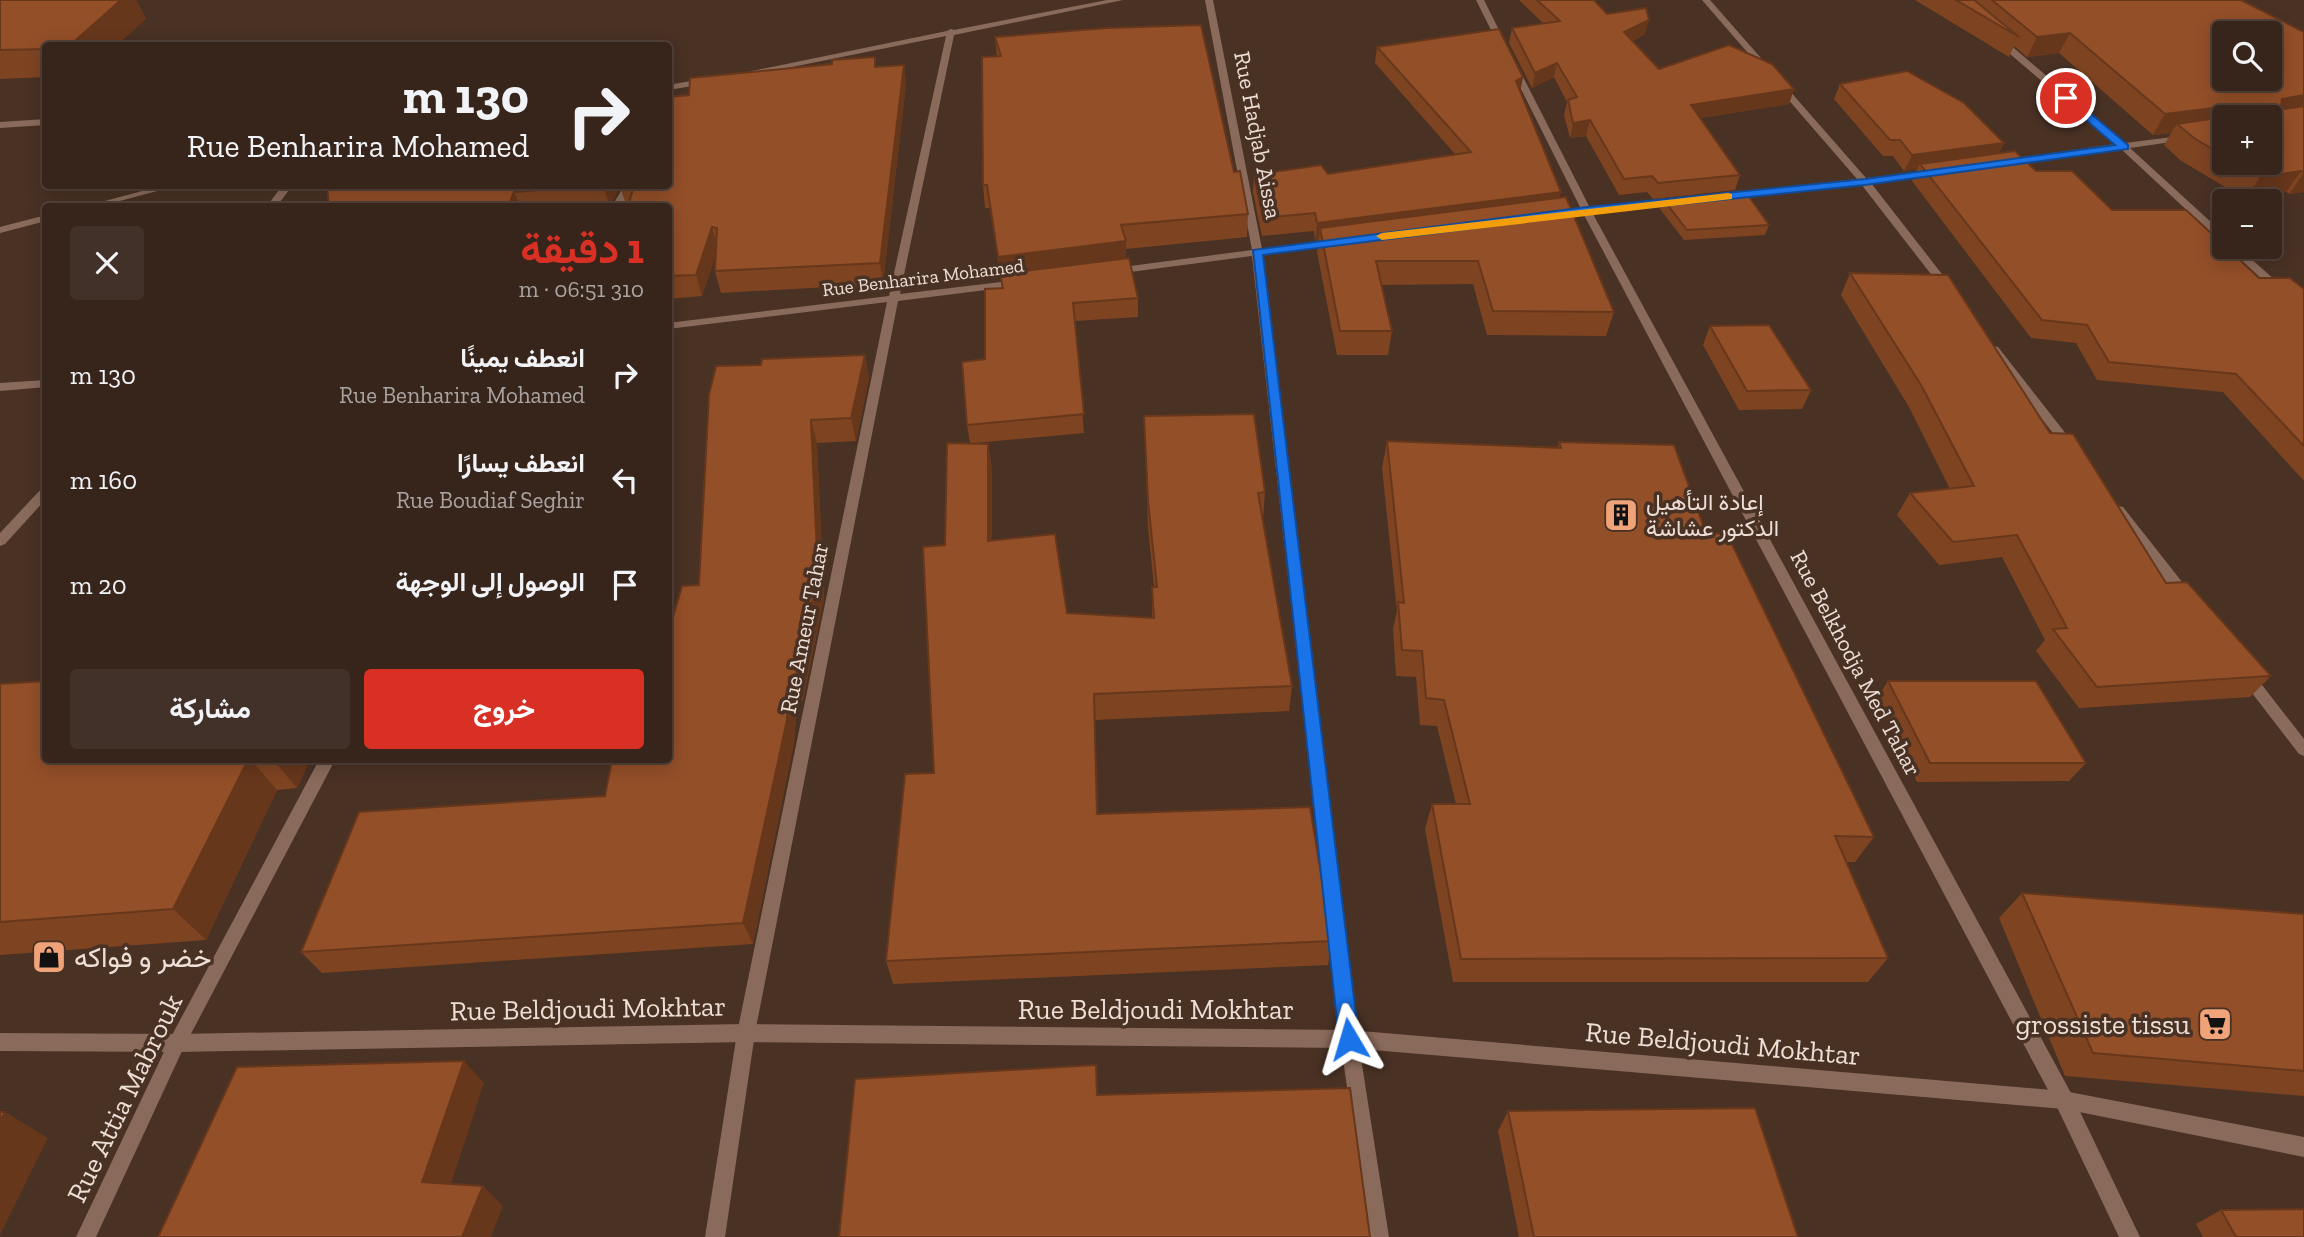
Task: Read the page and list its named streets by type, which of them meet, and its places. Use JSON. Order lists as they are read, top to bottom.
{
  "streets": {
    "street": [
      "Rue Hadjab Aissa",
      "Rue Benharira Mohamed",
      "Rue Ameur Tahar",
      "Rue Belkhodja Med Tahar",
      "Rue Beldjoudi Mokhtar",
      "Rue Attia Mabrouk"
    ]
  },
  "crossings": [
    ["Rue Hadjab Aissa", "Rue Beldjoudi Mokhtar"],
    ["Rue Benharira Mohamed", "Rue Ameur Tahar"],
    ["Rue Ameur Tahar", "Rue Beldjoudi Mokhtar"],
    ["Rue Belkhodja Med Tahar", "Rue Beldjoudi Mokhtar"],
    ["Rue Beldjoudi Mokhtar", "Rue Attia Mabrouk"]
  ],
  "places": {
    "building": ["إعادة التأهيل الدكتور عشاشة"],
    "shop": ["خضر و فواكه"],
    "supermarket": ["grossiste tissu"]
  },
  "page": {
    "map_buttons": ["+", "−"],
    "turn": ["130 m", "Rue Benharira Mohamed"],
    "heading": ["1 دقيقة", "310 m · 06:51"],
    "list": [
      {
        "name": "انعطف يمينًا",
        "note": "Rue Benharira Mohamed",
        "value": "130 m"
      },
      {
        "name": "انعطف يسارًا",
        "note": "Rue Boudiaf Seghir",
        "value": "160 m"
      },
      {
        "name": "الوصول إلى الوجهة",
        "value": "20 m"
      }
    ],
    "buttons": ["خروج", "مشاركة"]
  }
}
